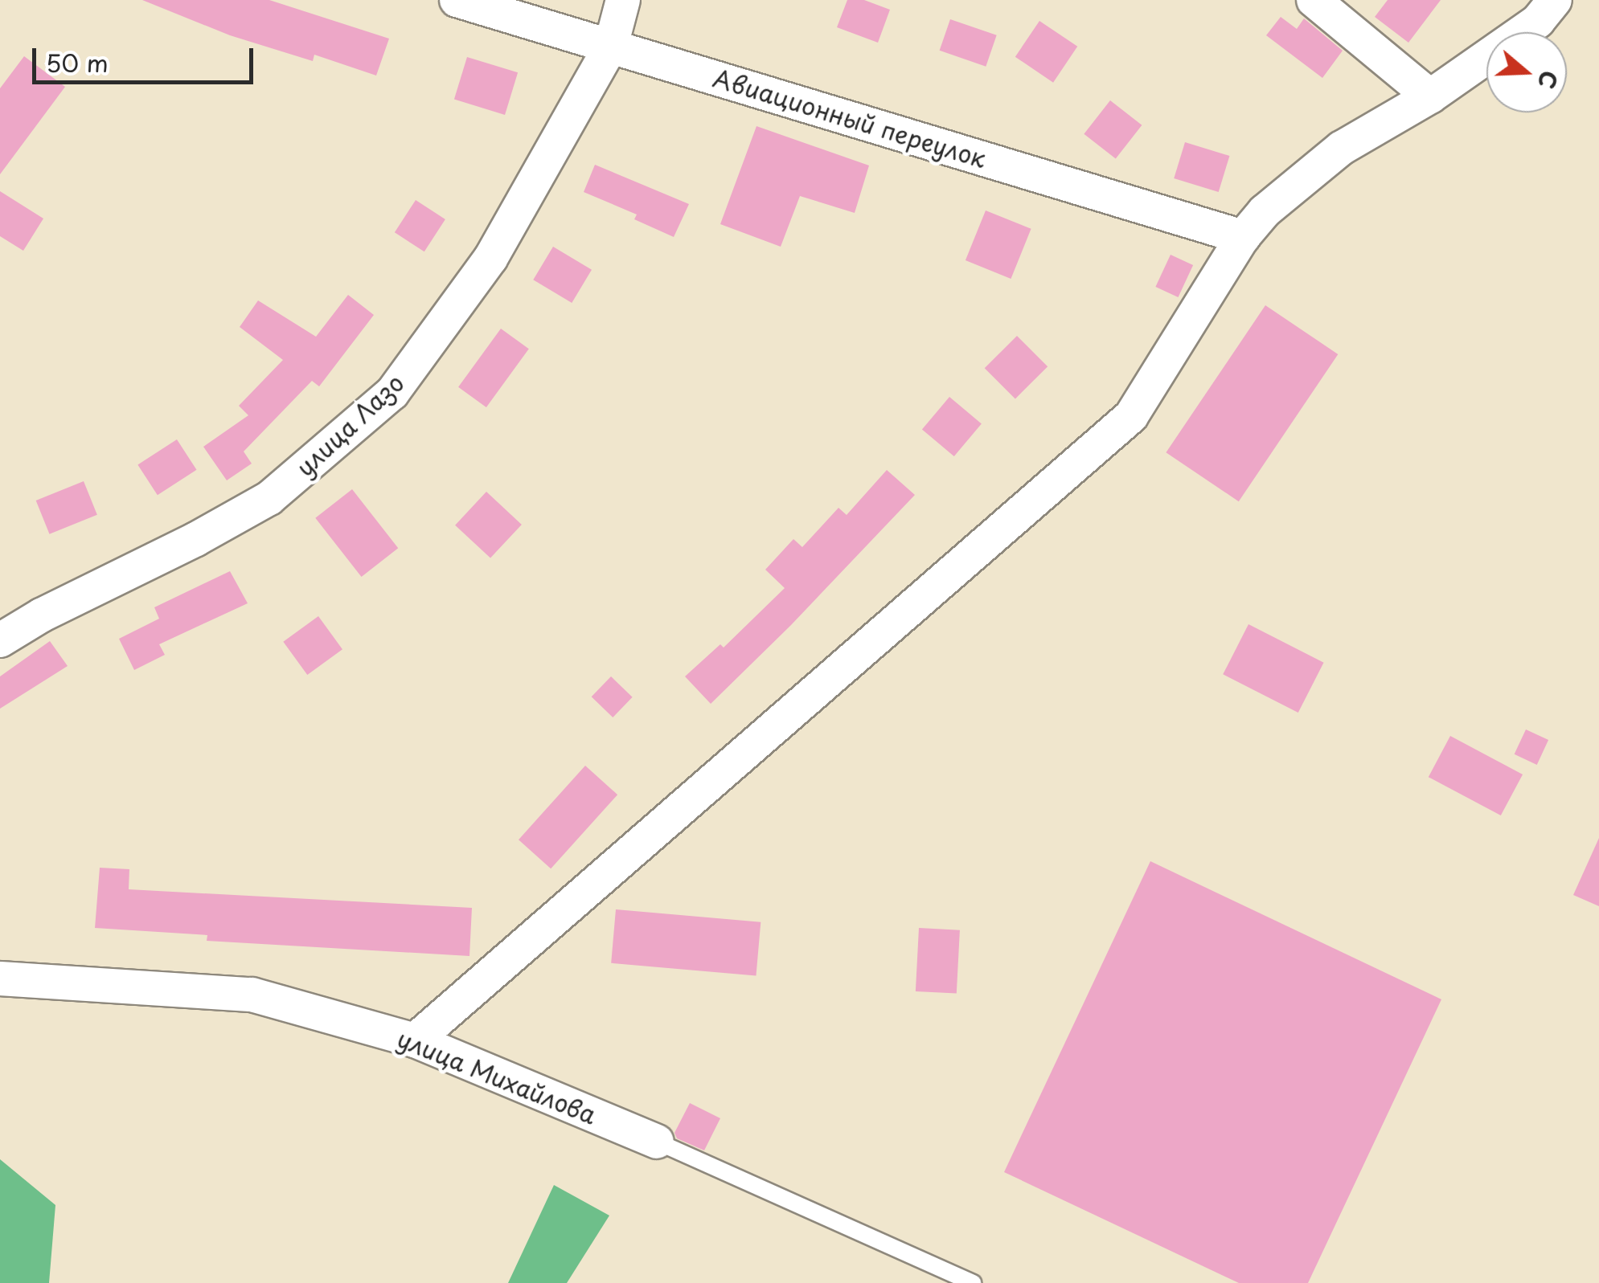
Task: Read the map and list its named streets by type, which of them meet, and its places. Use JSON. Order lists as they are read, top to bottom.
{
  "streets": {
    "street": ["Авиационный переулок", "улица Лазо", "улица Михайлова"]
  },
  "crossings": [
    ["Авиационный переулок", "улица Лазо"]
  ],
  "scale_bar": "50 m",
  "north": "right"
}
